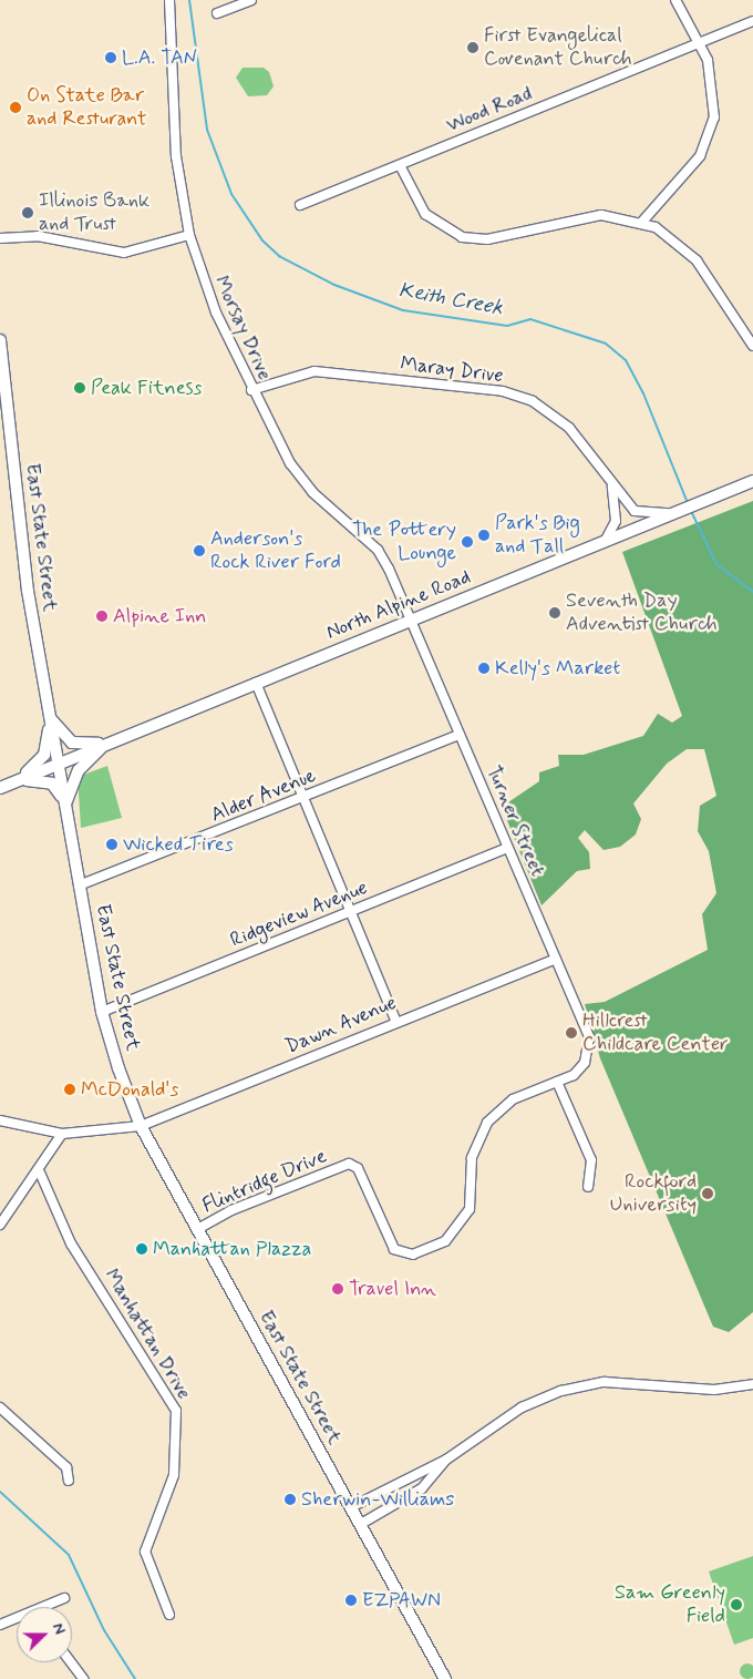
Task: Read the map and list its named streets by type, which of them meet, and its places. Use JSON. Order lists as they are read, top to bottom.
{
  "streets": {
    "main road": ["East State Street", "North Alpine Road"],
    "street": [
      "Wood Road",
      "Morsay Drive",
      "Maray Drive",
      "Alder Avenue",
      "Turner Street",
      "Ridgeview Avenue",
      "Dawn Avenue",
      "Flintridge Drive",
      "Manhattan Drive"
    ]
  },
  "crossings": [
    ["Morsay Drive", "Maray Drive"],
    ["Morsay Drive", "North Alpine Road"],
    ["Morsay Drive", "Turner Street"],
    ["Maray Drive", "North Alpine Road"],
    ["East State Street", "North Alpine Road"],
    ["East State Street", "Alder Avenue"],
    ["East State Street", "Ridgeview Avenue"],
    ["East State Street", "Dawn Avenue"],
    ["East State Street", "Flintridge Drive"],
    ["North Alpine Road", "Turner Street"],
    ["Alder Avenue", "Turner Street"],
    ["Turner Street", "Ridgeview Avenue"],
    ["Turner Street", "Dawn Avenue"],
    ["Turner Street", "Flintridge Drive"]
  ],
  "water": ["Keith Creek"],
  "places": [
    "First Evangelical Covenant Church",
    "L.A. TAN",
    "On State Bar and Resturant",
    "Illinois Bank and Trust",
    "Peak Fitness",
    "Park's Big and Tall",
    "The Pottery Lounge",
    "Anderson's Rock River Ford",
    "Seventh Day Adventist Church",
    "Alpine Inn",
    "Kelly's Market",
    "Wicked Tires",
    "Hillcrest Childcare Center",
    "McDonald's",
    "Rockford University",
    "Manhattan Plazza",
    "Travel Inn",
    "Sherwin-Williams",
    "EZPAWN",
    "Sam Greenly Field"
  ],
  "north": "right"
}
